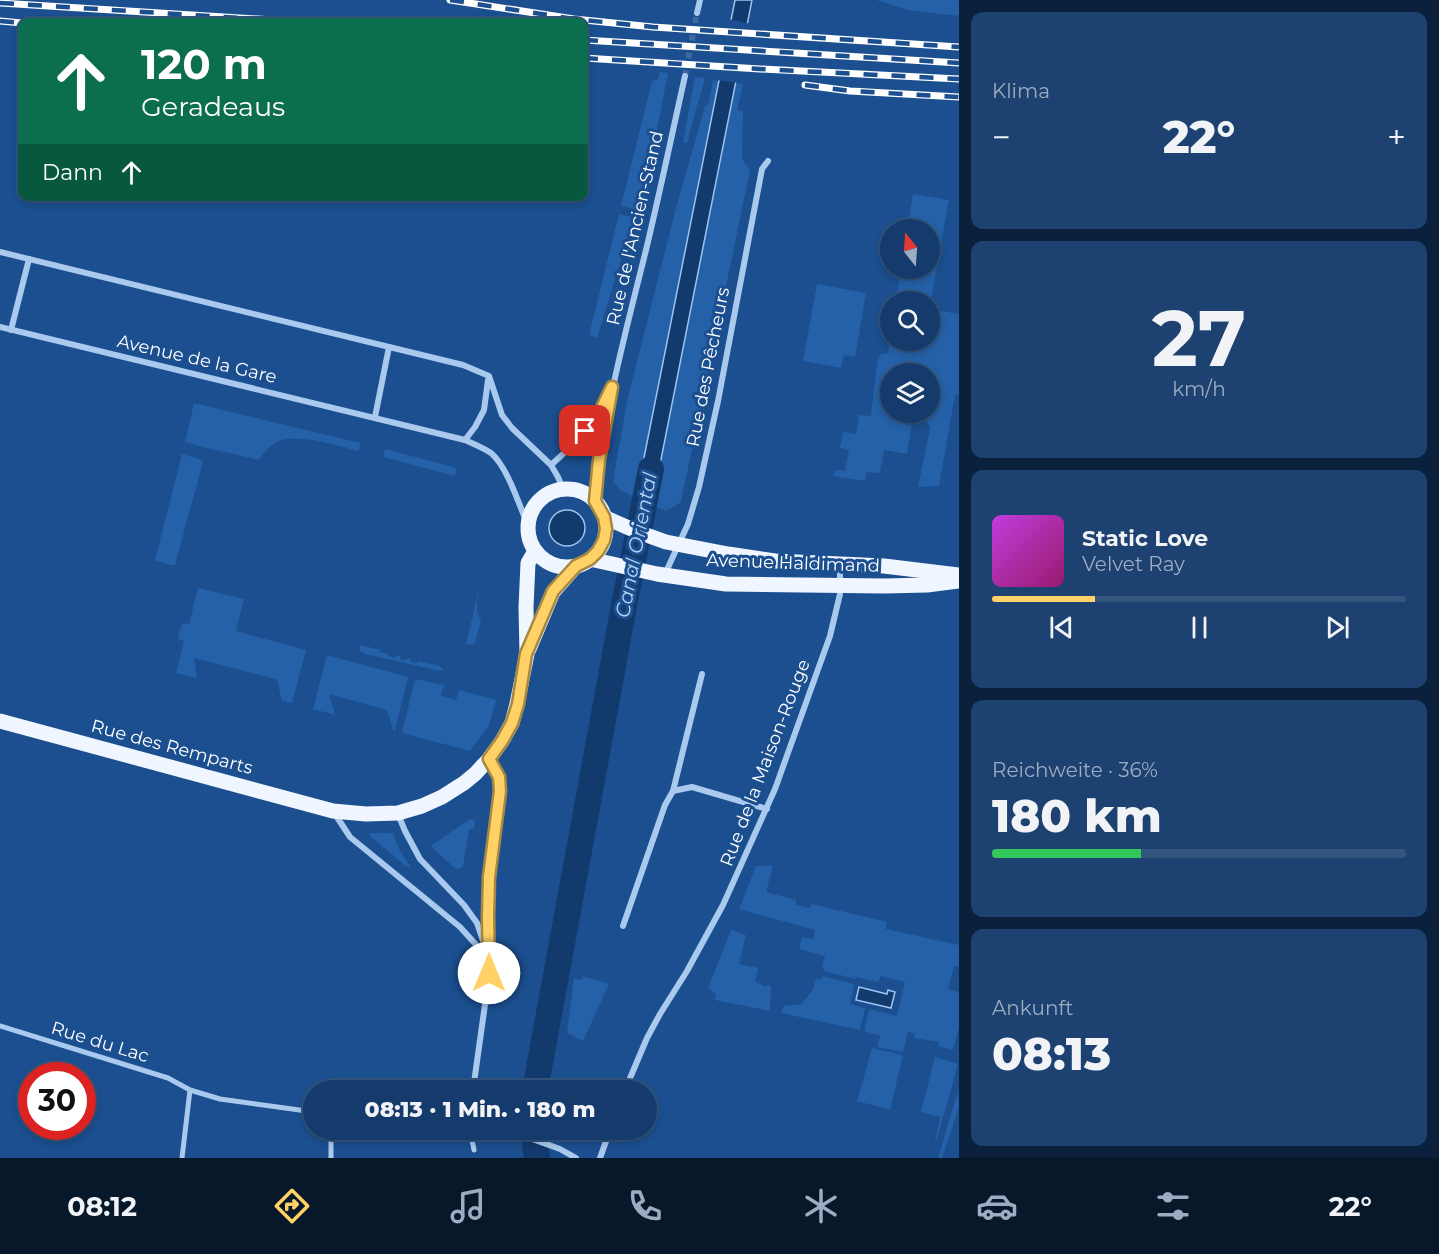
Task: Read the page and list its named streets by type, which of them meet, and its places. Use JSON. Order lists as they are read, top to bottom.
{
  "streets": {
    "main road": ["Avenue Haldimand", "Rue des Remparts"],
    "street": [
      "Rue de l'Ancien-Stand",
      "Avenue de la Gare",
      "Rue des Pêcheurs",
      "Rue de la Maison-Rouge",
      "Rue du Lac"
    ]
  },
  "crossings": [
    ["Rue de l'Ancien-Stand", "Avenue de la Gare"],
    ["Rue de l'Ancien-Stand", "Avenue Haldimand"],
    ["Avenue de la Gare", "Avenue Haldimand"],
    ["Rue des Pêcheurs", "Avenue Haldimand"],
    ["Avenue Haldimand", "Rue de la Maison-Rouge"]
  ],
  "water": ["Canal Oriental"],
  "north": "top",
  "page": {
    "tile": [
      "Klima",
      ["27", "km/h"],
      ["Reichweite · 36%", "180 km"],
      ["Ankunft", "08:13"]
    ],
    "turn": ["120 m", "Geradeaus"],
    "heat": ["−", "22°", "+"],
    "then": "Dann",
    "song": ["Static Love", "Velvet Ray"],
    "limit": "30",
    "trip": "08:13 · 1 Min. · 180 m",
    "tabs": ["08:12", "22°"]
  }
}
